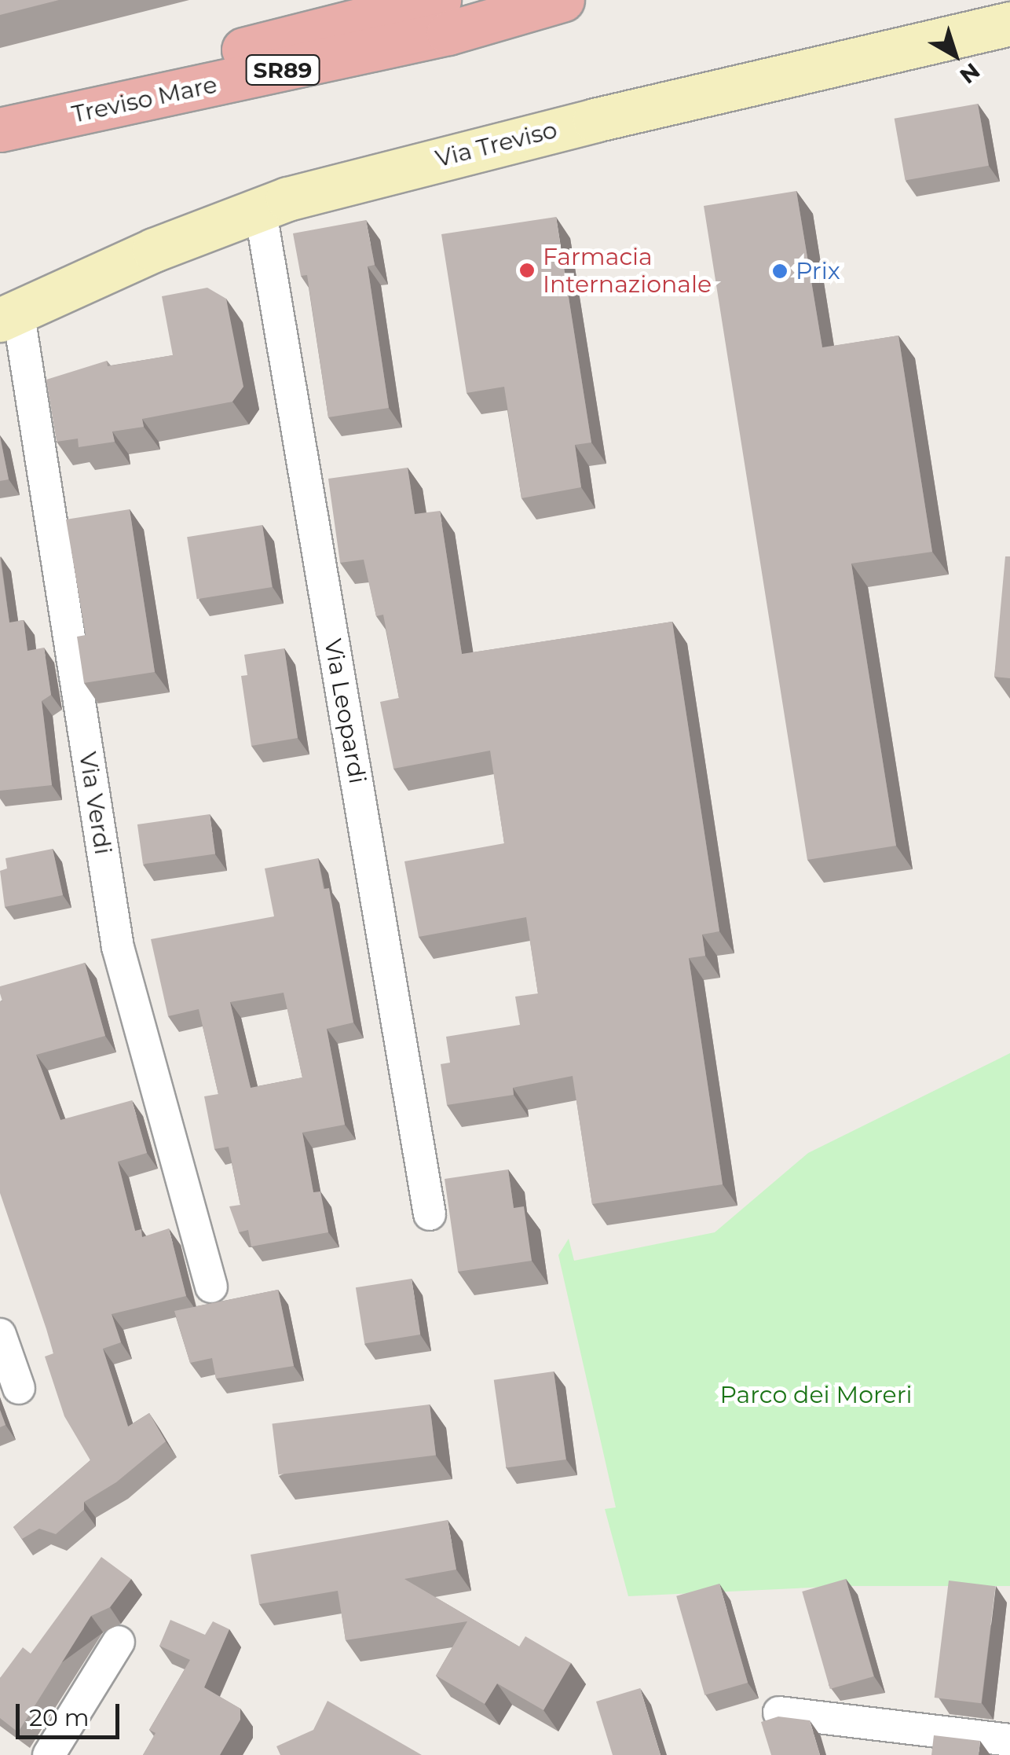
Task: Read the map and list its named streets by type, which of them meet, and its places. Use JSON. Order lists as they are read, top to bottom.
{
  "streets": {
    "highway": ["SR89", "Treviso Mare"],
    "main road": ["Via Treviso"],
    "street": ["Via Leopardi", "Via Verdi"]
  },
  "crossings": [
    ["Via Treviso", "Via Leopardi"],
    ["Via Treviso", "Via Verdi"]
  ],
  "parks": ["Parco dei Moreri"],
  "places": ["Farmacia Internazionale", "Prix"],
  "scale_bar": "20 m",
  "north": "bottom right"
}
